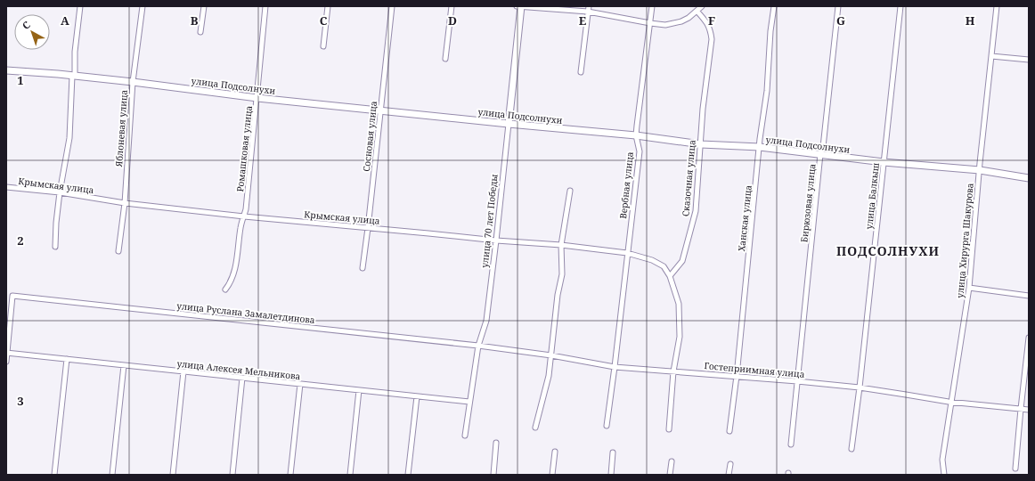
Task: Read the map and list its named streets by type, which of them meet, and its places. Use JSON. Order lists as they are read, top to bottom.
{
  "streets": {
    "street": [
      "улица Подсолнухи",
      "Яблоневая улица",
      "Сосновая улица",
      "Ромашковая улица",
      "Сказочная улица",
      "Крымская улица",
      "Вербная улица",
      "улица Балкыш",
      "Бирюзовая улица",
      "Ханская улица",
      "улица 70 лет Победы",
      "улица Хирурга Шакурова",
      "улица Руслана Замалетдинова",
      "улица Алексея Мельникова",
      "Гостеприимная улица"
    ]
  },
  "crossings": [
    ["улица Подсолнухи", "Яблоневая улица"],
    ["улица Подсолнухи", "Сосновая улица"],
    ["улица Подсолнухи", "Ромашковая улица"],
    ["улица Подсолнухи", "Сказочная улица"],
    ["улица Подсолнухи", "Вербная улица"],
    ["улица Подсолнухи", "улица Балкыш"],
    ["улица Подсолнухи", "Бирюзовая улица"],
    ["улица Подсолнухи", "Ханская улица"],
    ["улица Подсолнухи", "улица 70 лет Победы"],
    ["улица Подсолнухи", "улица Хирурга Шакурова"],
    ["Яблоневая улица", "Крымская улица"],
    ["Сосновая улица", "Крымская улица"],
    ["Ромашковая улица", "Крымская улица"],
    ["Сказочная улица", "Крымская улица"],
    ["Крымская улица", "Вербная улица"],
    ["Крымская улица", "улица 70 лет Победы"],
    ["Вербная улица", "Гостеприимная улица"],
    ["улица Балкыш", "Гостеприимная улица"],
    ["Бирюзовая улица", "Гостеприимная улица"],
    ["Ханская улица", "Гостеприимная улица"],
    ["улица 70 лет Победы", "улица Руслана Замалетдинова"],
    ["улица 70 лет Победы", "улица Алексея Мельникова"],
    ["улица 70 лет Победы", "Гостеприимная улица"],
    ["улица Хирурга Шакурова", "Гостеприимная улица"],
    ["улица Руслана Замалетдинова", "улица Алексея Мельникова"],
    ["улица Руслана Замалетдинова", "Гостеприимная улица"]
  ],
  "districts": ["ПОДСОЛНУХИ"],
  "north": "top left",
  "grid": {
    "columns": [
      "A",
      "B",
      "C",
      "D",
      "E",
      "F",
      "G",
      "H"
    ],
    "rows": ["1", "2", "3"]
  }
}
